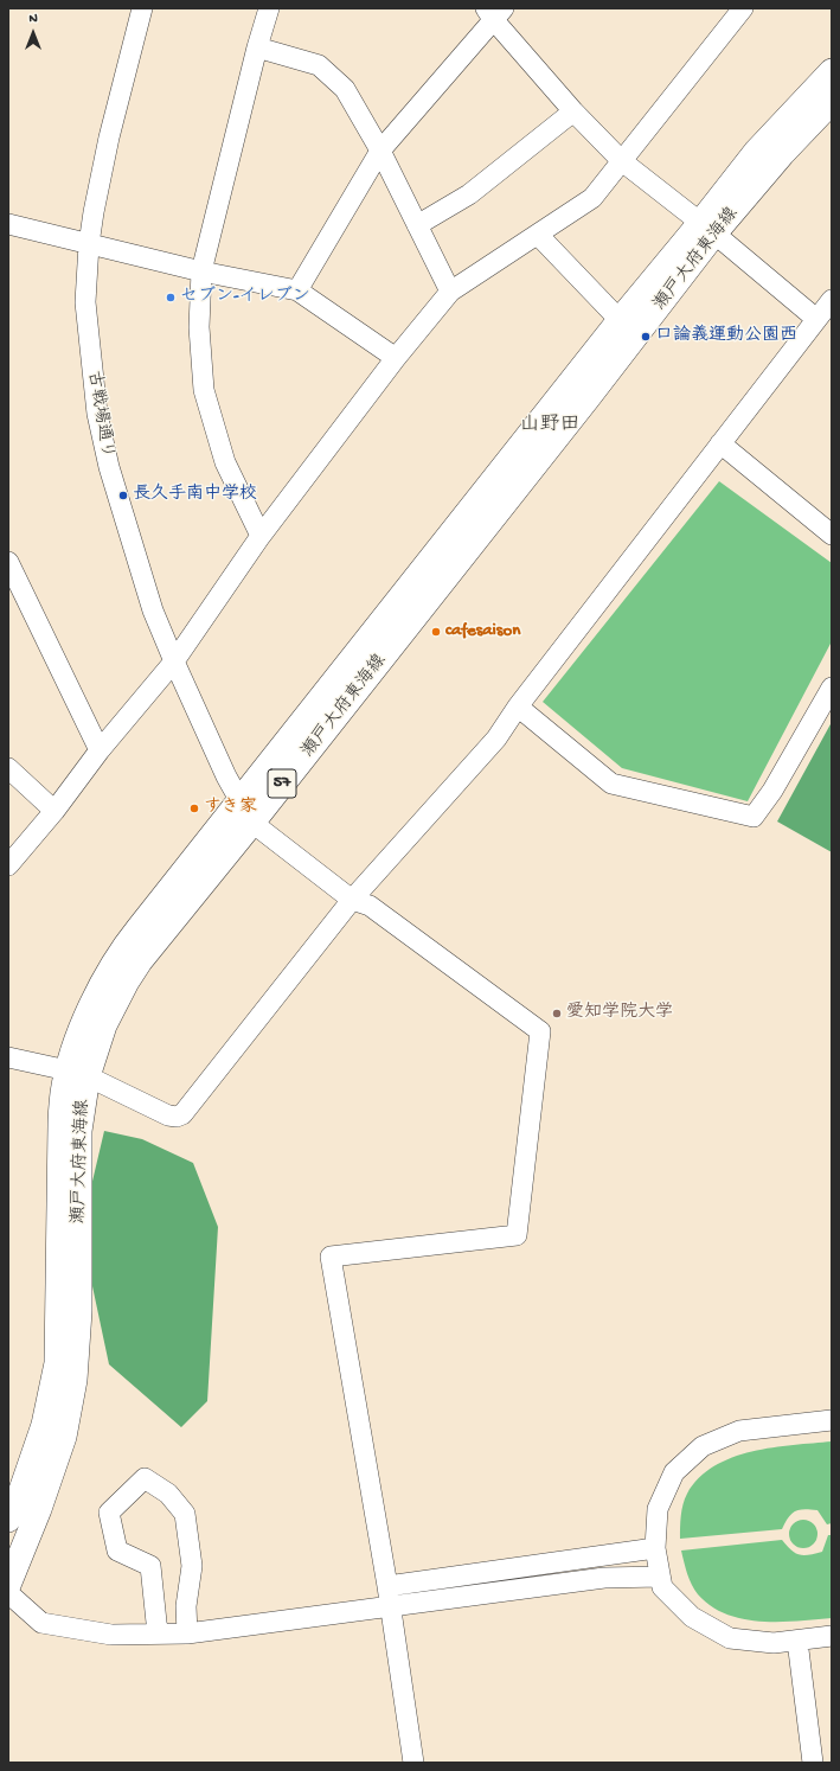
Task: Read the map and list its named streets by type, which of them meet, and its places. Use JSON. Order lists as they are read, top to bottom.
{
  "streets": {
    "main road": ["瀬戸大府東海線", "57"],
    "street": ["古戦場通り"]
  },
  "crossings": [
    ["瀬戸大府東海線", "古戦場通り"]
  ],
  "districts": ["山野田"],
  "places": [
    "セブン-イレブン",
    "口論義運動公園西",
    "長久手南中学校",
    "cafesaison",
    "すき家",
    "愛知学院大学"
  ],
  "north": "top"
}
